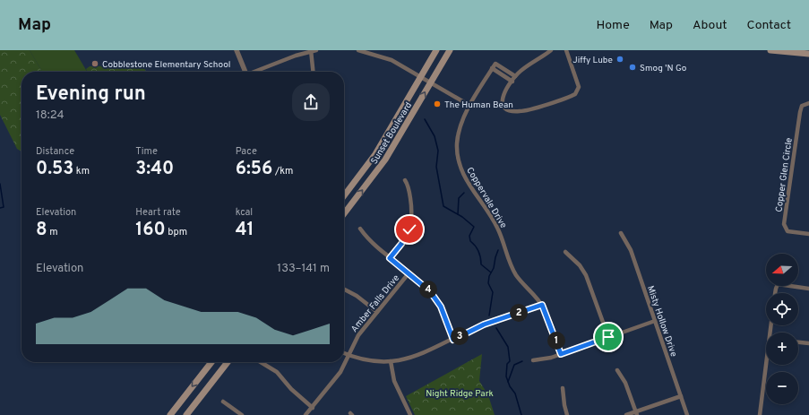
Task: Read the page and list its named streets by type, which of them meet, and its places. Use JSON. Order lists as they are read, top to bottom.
{
  "streets": {
    "main road": ["Sunset Boulevard"],
    "street": [
      "Copper Glen Circle",
      "Coppervale Drive",
      "Amber Falls Drive",
      "Misty Hollow Drive"
    ]
  },
  "parks": ["Night Ridge Park"],
  "places": [
    "Jiffy Lube",
    "Cobblestone Elementary School",
    "Smog 'N Go",
    "The Human Bean"
  ],
  "north": "left",
  "page": {
    "header": "Map",
    "nav": [
      "Home",
      "Map",
      "About",
      "Contact"
    ],
    "heading": ["Evening run", "18:24"],
    "stats": [
      ["Distance", "0.53 km"],
      ["Time", "3:40"],
      ["Pace", "6:56 /km"],
      ["Elevation", "8 m"],
      ["Heart rate", "160 bpm"],
      ["kcal", "41"]
    ],
    "map_buttons": ["+", "−"],
    "chart": ["Elevation", "133–141 m"],
    "pins": [
      "4",
      "2",
      "3",
      "1"
    ]
  }
}
